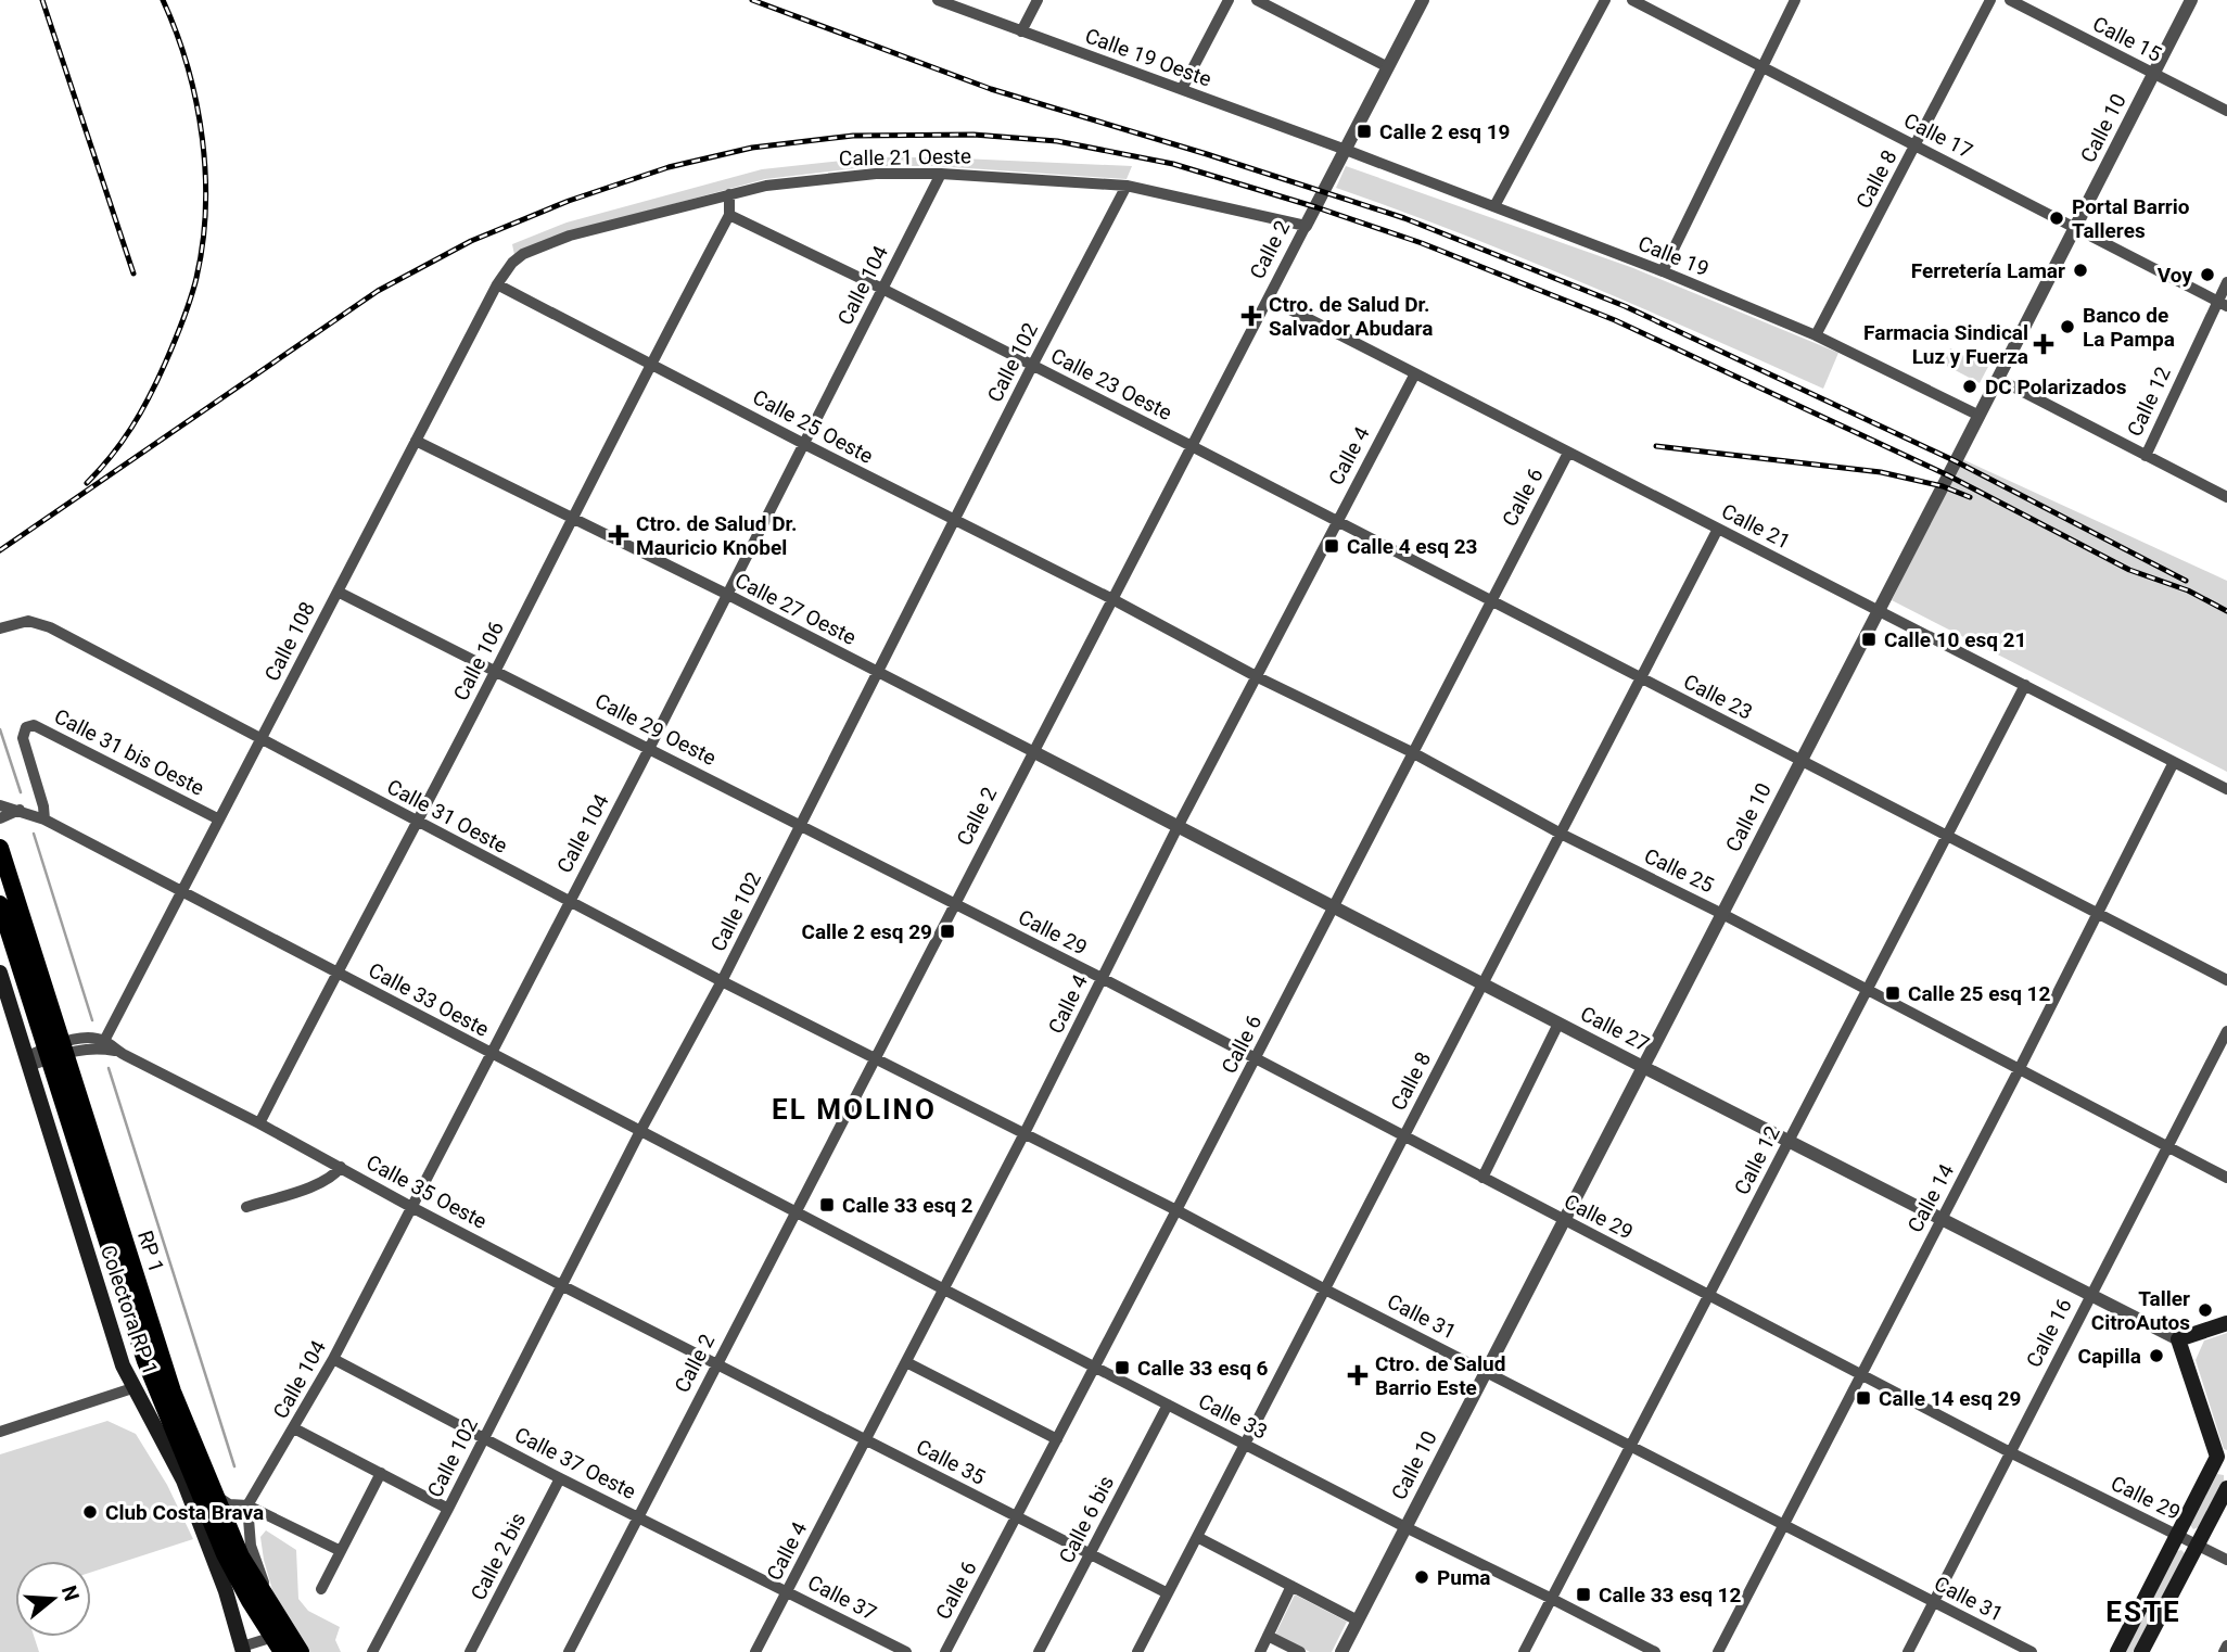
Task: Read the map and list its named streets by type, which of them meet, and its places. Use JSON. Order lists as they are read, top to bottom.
{
  "streets": {
    "main road": ["RP 1", "Colectora RP 1"],
    "street": [
      "Calle 15",
      "Calle 19 Oeste",
      "Calle 10",
      "Calle 17",
      "Calle 21 Oeste",
      "Calle 8",
      "Calle 2",
      "Calle 19",
      "Calle 104",
      "Calle 102",
      "Calle 23 Oeste",
      "Calle 12",
      "Calle 25 Oeste",
      "Calle 4",
      "Calle 6",
      "Calle 21",
      "Calle 27 Oeste",
      "Calle 108",
      "Calle 106",
      "Calle 23",
      "Calle 29 Oeste",
      "Calle 31 bis Oeste",
      "Calle 31 Oeste",
      "Calle 25",
      "Calle 29",
      "Calle 33 Oeste",
      "Calle 27",
      "Calle 35 Oeste",
      "Calle 14",
      "Calle 31",
      "Calle 16",
      "Calle 33",
      "Calle 35",
      "Calle 37 Oeste",
      "Calle 6 bis",
      "Calle 2 bis",
      "Calle 37"
    ]
  },
  "crossings": [
    ["Calle 15", "Calle 10"],
    ["Calle 19 Oeste", "Calle 2"],
    ["Calle 19 Oeste", "Calle 19"],
    ["Calle 10", "Calle 17"],
    ["Calle 10", "Calle 19"],
    ["Calle 10", "Calle 21"],
    ["Calle 10", "Calle 23"],
    ["Calle 10", "Calle 25"],
    ["Calle 10", "Calle 29"],
    ["Calle 10", "Calle 27"],
    ["Calle 10", "Calle 31"],
    ["Calle 10", "Calle 33"],
    ["Calle 17", "Calle 8"],
    ["Calle 17", "Calle 12"],
    ["Calle 21 Oeste", "Calle 2"],
    ["Calle 21 Oeste", "Calle 104"],
    ["Calle 21 Oeste", "Calle 102"],
    ["Calle 21 Oeste", "Calle 108"],
    ["Calle 8", "Calle 19"],
    ["Calle 8", "Calle 21"],
    ["Calle 8", "Calle 23"],
    ["Calle 8", "Calle 25"],
    ["Calle 8", "Calle 29"],
    ["Calle 8", "Calle 27"],
    ["Calle 8", "Calle 31"],
    ["Calle 8", "Calle 33"],
    ["Calle 8", "Calle 35"],
    ["Calle 2", "Calle 19"],
    ["Calle 2", "Calle 23 Oeste"],
    ["Calle 2", "Calle 25 Oeste"],
    ["Calle 2", "Calle 21"],
    ["Calle 2", "Calle 27 Oeste"],
    ["Calle 2", "Calle 23"],
    ["Calle 2", "Calle 29 Oeste"],
    ["Calle 2", "Calle 31 Oeste"],
    ["Calle 2", "Calle 25"],
    ["Calle 2", "Calle 29"],
    ["Calle 2", "Calle 33 Oeste"],
    ["Calle 2", "Calle 27"],
    ["Calle 2", "Calle 35 Oeste"],
    ["Calle 2", "Calle 31"],
    ["Calle 2", "Calle 33"],
    ["Calle 2", "Calle 35"],
    ["Calle 2", "Calle 37 Oeste"],
    ["Calle 2", "Calle 37"],
    ["Calle 104", "Calle 23 Oeste"],
    ["Calle 104", "Calle 25 Oeste"],
    ["Calle 104", "Calle 27 Oeste"],
    ["Calle 104", "Calle 29 Oeste"],
    ["Calle 104", "Calle 31 Oeste"],
    ["Calle 104", "Calle 33 Oeste"],
    ["Calle 104", "Calle 35 Oeste"],
    ["Calle 104", "Calle 37 Oeste"],
    ["Calle 102", "Calle 23 Oeste"],
    ["Calle 102", "Calle 25 Oeste"],
    ["Calle 102", "Calle 27 Oeste"],
    ["Calle 102", "Calle 29 Oeste"],
    ["Calle 102", "Calle 31 Oeste"],
    ["Calle 102", "Calle 33 Oeste"],
    ["Calle 102", "Calle 35 Oeste"],
    ["Calle 102", "Calle 37 Oeste"],
    ["Calle 23 Oeste", "Calle 106"],
    ["Calle 23 Oeste", "Calle 23"],
    ["Calle 12", "Calle 21"],
    ["Calle 12", "Calle 23"],
    ["Calle 12", "Calle 25"],
    ["Calle 12", "Calle 29"],
    ["Calle 12", "Calle 27"],
    ["Calle 12", "Calle 31"],
    ["Calle 12", "Calle 33"],
    ["Calle 25 Oeste", "Calle 108"],
    ["Calle 25 Oeste", "Calle 106"],
    ["Calle 25 Oeste", "Calle 25"],
    ["Calle 4", "Calle 21"],
    ["Calle 4", "Calle 23"],
    ["Calle 4", "Calle 25"],
    ["Calle 4", "Calle 29"],
    ["Calle 4", "Calle 27"],
    ["Calle 4", "Calle 31"],
    ["Calle 4", "Calle 33"],
    ["Calle 4", "Calle 35"],
    ["Calle 4", "Calle 37"],
    ["Calle 6", "Calle 21"],
    ["Calle 6", "Calle 23"],
    ["Calle 6", "Calle 25"],
    ["Calle 6", "Calle 29"],
    ["Calle 6", "Calle 27"],
    ["Calle 6", "Calle 31"],
    ["Calle 6", "Calle 33"],
    ["Calle 6", "Calle 35"],
    ["Calle 21", "Calle 14"],
    ["Calle 27 Oeste", "Calle 108"],
    ["Calle 27 Oeste", "Calle 106"],
    ["Calle 27 Oeste", "Calle 27"],
    ["Calle 108", "Calle 29 Oeste"],
    ["Calle 108", "Calle 31 bis Oeste"],
    ["Calle 108", "Calle 31 Oeste"],
    ["Calle 108", "Calle 33 Oeste"],
    ["Calle 108", "Calle 35 Oeste"],
    ["Calle 106", "Calle 29 Oeste"],
    ["Calle 106", "Calle 31 Oeste"],
    ["Calle 106", "Calle 33 Oeste"],
    ["Calle 106", "Calle 35 Oeste"],
    ["Calle 23", "Calle 14"],
    ["Calle 29 Oeste", "Calle 29"],
    ["Calle 31 bis Oeste", "Calle 33 Oeste"],
    ["Calle 31 Oeste", "Calle 31"],
    ["Calle 25", "Calle 14"],
    ["Calle 25", "Calle 16"],
    ["Calle 29", "Calle 14"],
    ["Calle 29", "Calle 16"],
    ["Calle 33 Oeste", "Calle 33"],
    ["Calle 27", "Calle 14"],
    ["Calle 27", "Calle 16"],
    ["Calle 35 Oeste", "RP 1"],
    ["Calle 35 Oeste", "Calle 35"],
    ["Calle 14", "Calle 31"],
    ["Calle 31", "Calle 16"],
    ["Calle 33", "Calle 6 bis"],
    ["Calle 35", "Calle 6 bis"],
    ["Calle 37 Oeste", "Calle 2 bis"],
    ["Calle 37 Oeste", "Calle 37"]
  ],
  "districts": ["EL MOLINO", "ESTE"],
  "places": {
    "transit": [
      "Calle 2 esq 19",
      "Calle 4 esq 23",
      "Calle 10 esq 21",
      "Calle 2 esq 29",
      "Calle 25 esq 12",
      "Calle 33 esq 2",
      "Calle 33 esq 6",
      "Calle 14 esq 29",
      "Calle 33 esq 12"
    ],
    "other": [
      "Portal Barrio Talleres",
      "Ferretería Lamar",
      "Voy",
      "Banco de La Pampa",
      "DC Polarizados",
      "Taller CitroAutos",
      "Capilla",
      "Club Costa Brava",
      "Puma"
    ],
    "health": [
      "Ctro. de Salud Dr. Salvador Abudara",
      "Farmacia Sindical Luz y Fuerza",
      "Ctro. de Salud Dr. Mauricio Knobel",
      "Ctro. de Salud Barrio Este"
    ]
  },
  "north": "right"
}
